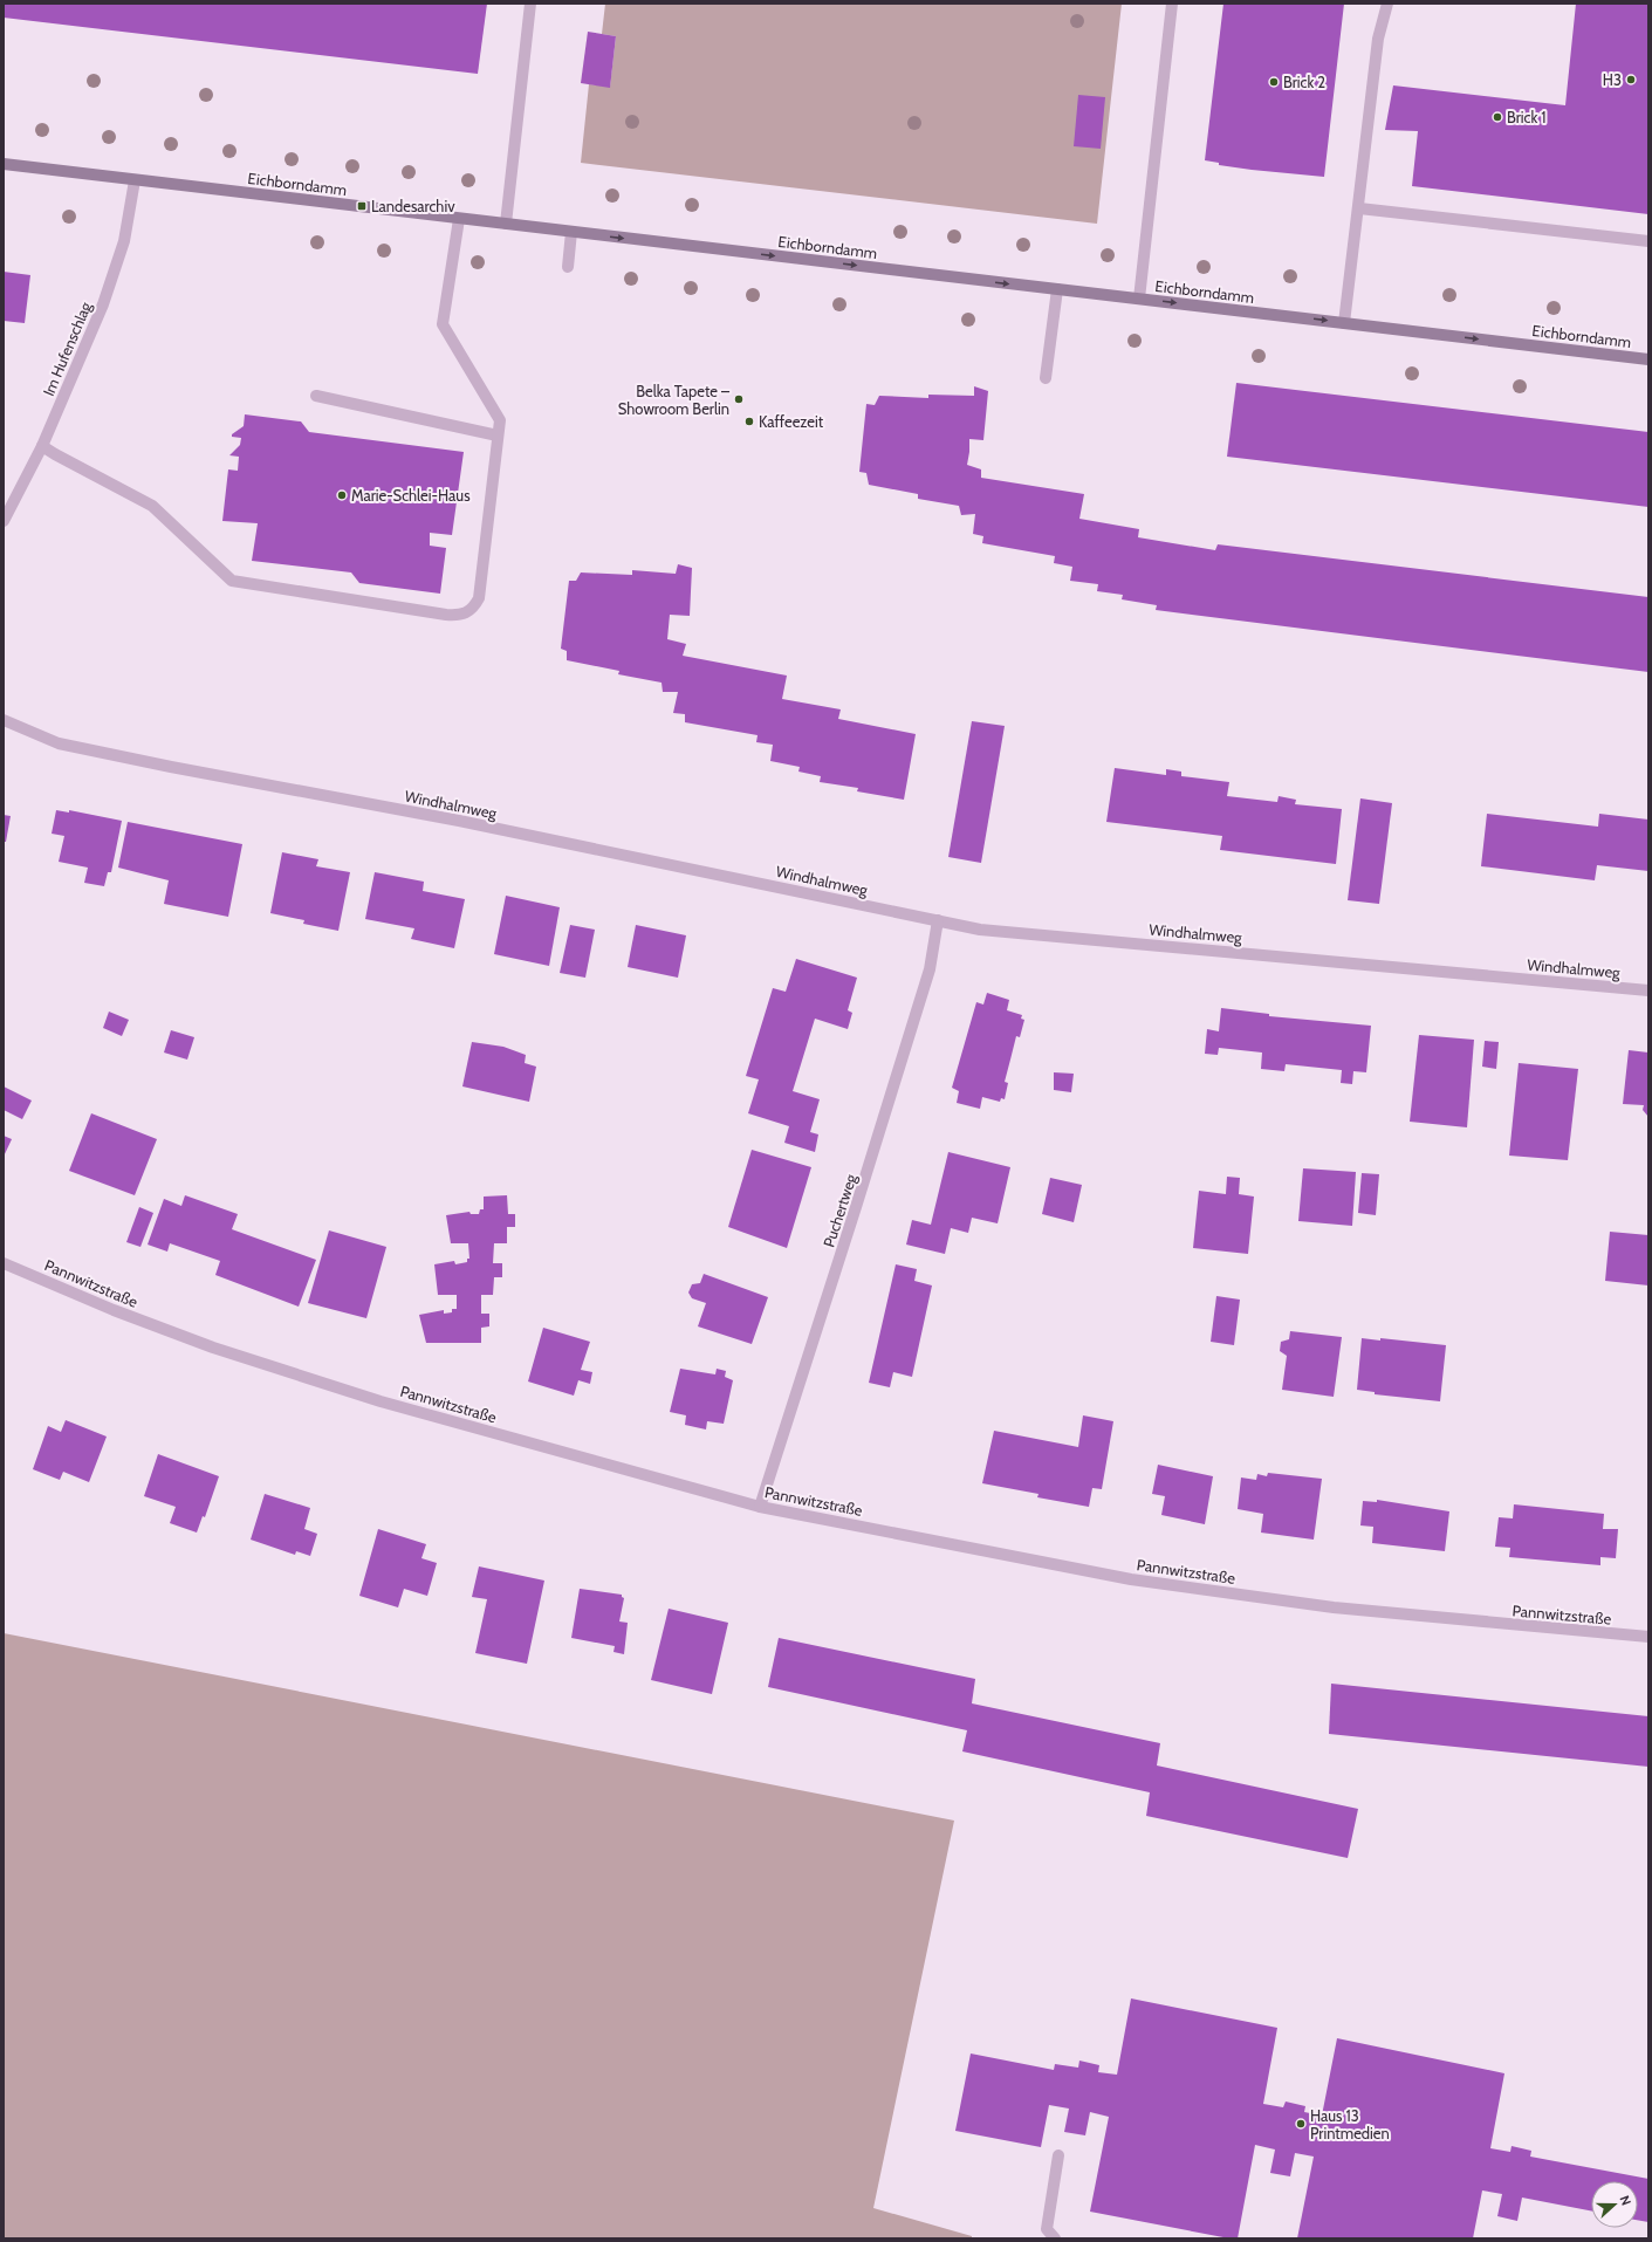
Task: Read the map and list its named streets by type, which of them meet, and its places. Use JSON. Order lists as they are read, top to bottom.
{
  "streets": {
    "main road": ["Eichborndamm"],
    "street": [
      "Im Hufenschlag",
      "Windhalmweg",
      "Puchertweg",
      "Pannwitzstraße"
    ]
  },
  "crossings": [
    ["Eichborndamm", "Im Hufenschlag"],
    ["Windhalmweg", "Puchertweg"],
    ["Puchertweg", "Pannwitzstraße"]
  ],
  "one_way": ["Eichborndamm"],
  "places": {
    "other": [
      "H3",
      "Brick 2",
      "Brick 1",
      "Belka Tapete – Showroom Berlin",
      "Kaffeezeit",
      "Marie-Schlei-Haus",
      "Haus 13 Printmedien"
    ],
    "transit": ["Landesarchiv"]
  },
  "north": "right"
}
